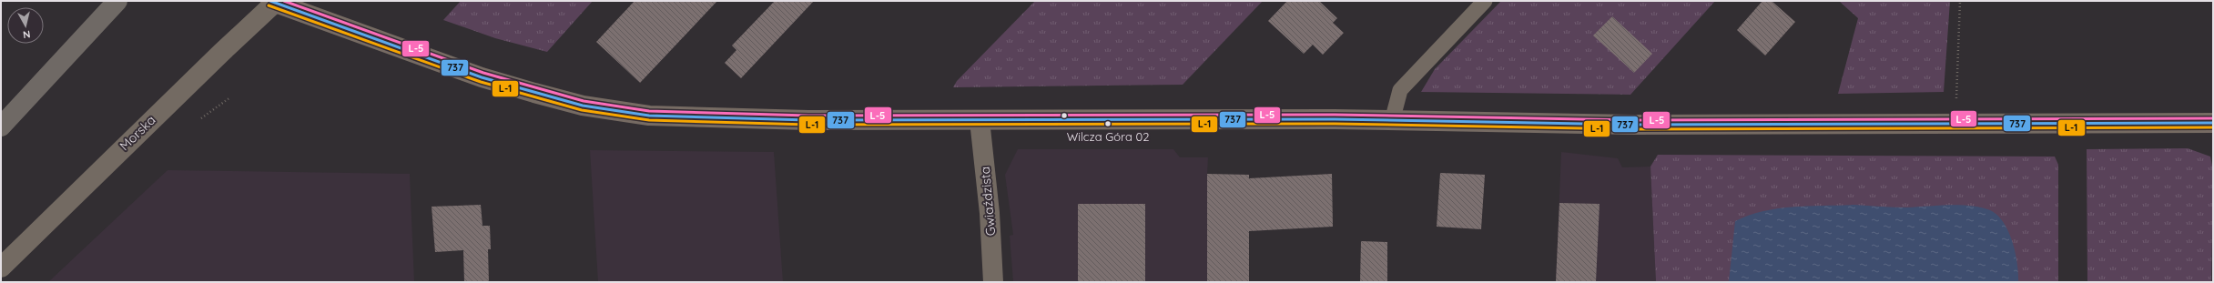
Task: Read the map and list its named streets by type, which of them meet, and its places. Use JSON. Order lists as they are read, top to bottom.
{
  "streets": {
    "street": ["Morska", "Gwiaździsta"]
  },
  "places": ["Wilcza Góra 02"],
  "lines": ["transit line 737", "transit line L-5", "transit line L-1"],
  "north": "bottom"
}
